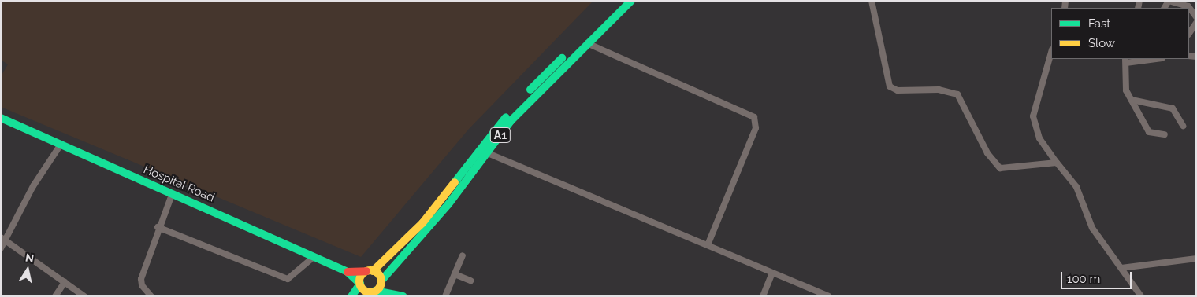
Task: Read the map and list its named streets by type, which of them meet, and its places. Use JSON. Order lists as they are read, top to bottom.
{
  "streets": {
    "main road": ["A1", "Hospital Road"]
  },
  "legend": ["Fast", "Slow"],
  "scale_bar": "100 m",
  "north": "top"
}
